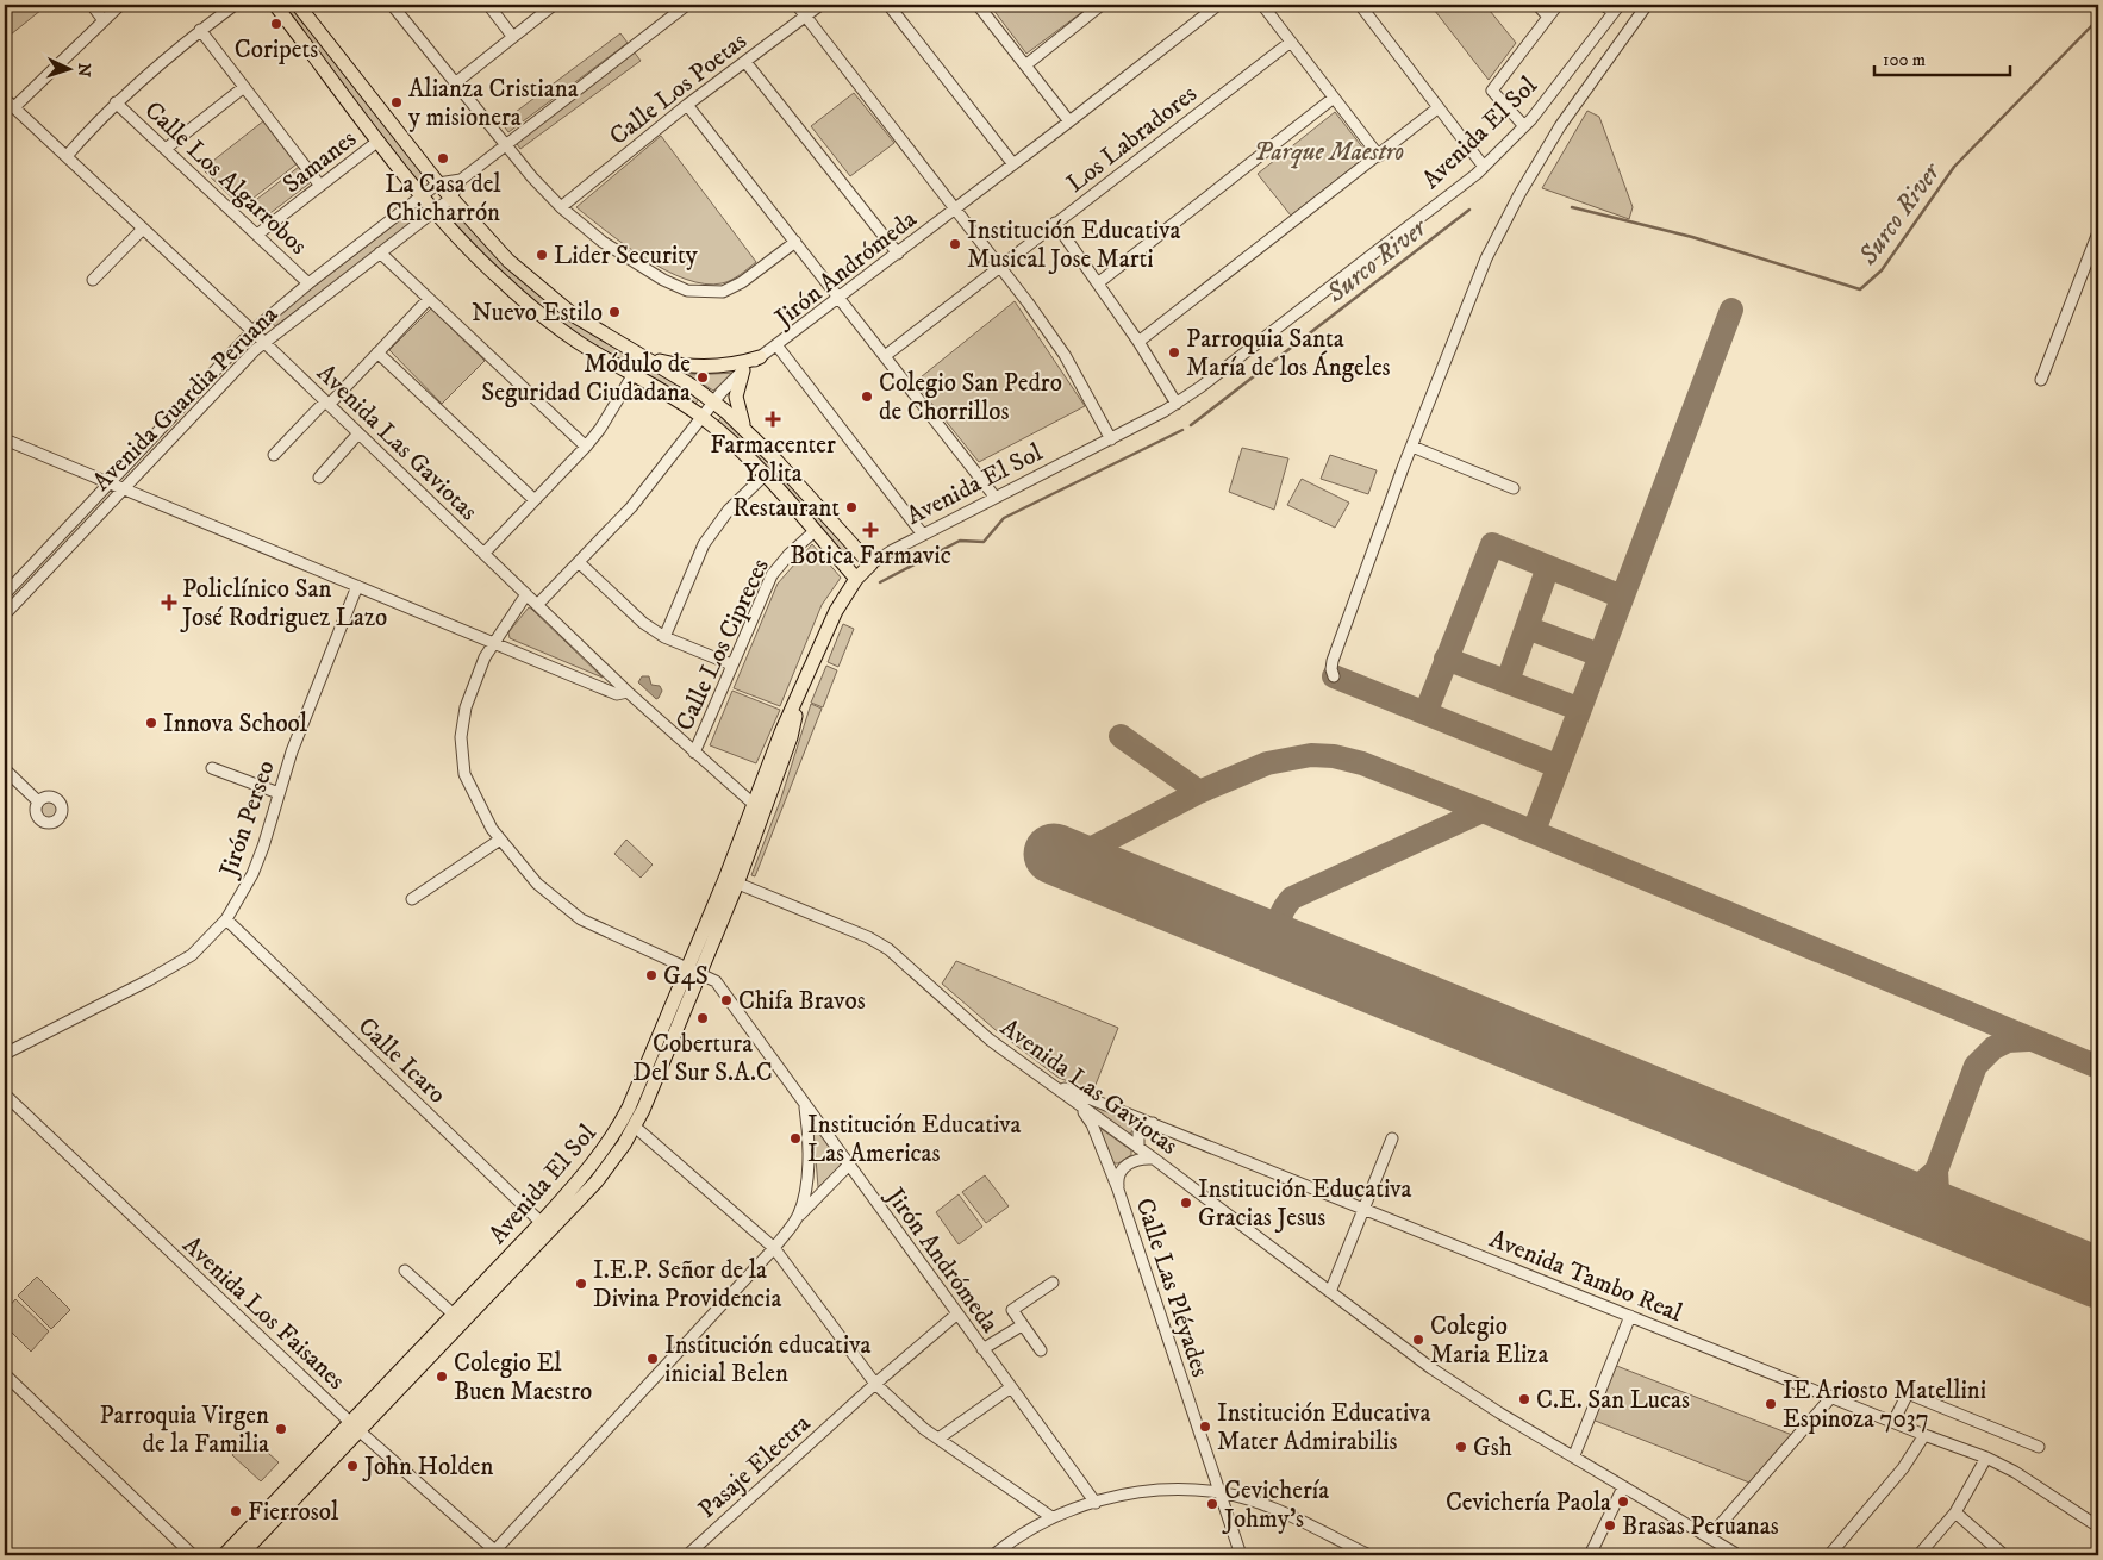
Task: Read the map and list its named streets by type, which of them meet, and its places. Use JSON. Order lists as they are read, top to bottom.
{
  "streets": {
    "main road": ["Avenida El Sol"],
    "street": [
      "Calle Los Poetas",
      "Los Labradores",
      "Samanes",
      "Calle Los Algarrobos",
      "Jirón Andrómeda",
      "Avenida Guardia Peruana",
      "Avenida Las Gaviotas",
      "Calle Los Cipreces",
      "Jirón Perseo",
      "Calle Icaro",
      "Avenida Tambo Real",
      "Calle Las Pléyades",
      "Avenida Los Faisanes",
      "Pasaje Electra"
    ]
  },
  "crossings": [
    ["Avenida El Sol", "Jirón Andrómeda"],
    ["Avenida El Sol", "Avenida Las Gaviotas"],
    ["Avenida El Sol", "Calle Icaro"],
    ["Avenida El Sol", "Avenida Los Faisanes"],
    ["Samanes", "Calle Los Algarrobos"],
    ["Calle Los Algarrobos", "Avenida Guardia Peruana"],
    ["Jirón Andrómeda", "Avenida Las Gaviotas"],
    ["Jirón Andrómeda", "Pasaje Electra"],
    ["Avenida Guardia Peruana", "Avenida Las Gaviotas"],
    ["Avenida Las Gaviotas", "Calle Los Cipreces"],
    ["Avenida Las Gaviotas", "Avenida Tambo Real"],
    ["Avenida Las Gaviotas", "Calle Las Pléyades"],
    ["Jirón Perseo", "Calle Icaro"],
    ["Avenida Tambo Real", "Calle Las Pléyades"]
  ],
  "water": ["Surco River"],
  "parks": ["Parque Maestro"],
  "places": {
    "other": [
      "Coripets",
      "Alianza Cristiana y misionera",
      "La Casa del Chicharrón",
      "Institución Educativa Musical Jose Marti",
      "Lider Security",
      "Nuevo Estilo",
      "Parroquia Santa María de los Ángeles",
      "Módulo de Seguridad Ciudadana",
      "Colegio San Pedro de Chorrillos",
      "Restaurant",
      "Innova School",
      "G4S",
      "Chifa Bravos",
      "Cobertura Del Sur S.A.C",
      "Institución Educativa Las Americas",
      "Institución Educativa Gracias Jesus",
      "I.E.P. Señor de la Divina Providencia",
      "Colegio Maria Eliza",
      "Institución educativa inicial Belen",
      "Colegio El Buen Maestro",
      "C.E. San Lucas",
      "IE Ariosto Matellini Espinoza 7037",
      "Institución Educativa Mater Admirabilis",
      "Parroquia Virgen de la Familia",
      "Gsh",
      "John Holden",
      "Cevichería Paola",
      "Cevichería Johmy's",
      "Fierrosol",
      "Brasas Peruanas"
    ],
    "health": ["Farmacenter Yolita", "Botica Farmavic", "Policlínico San José Rodriguez Lazo"]
  },
  "scale_bar": "100 m",
  "north": "right"
}
